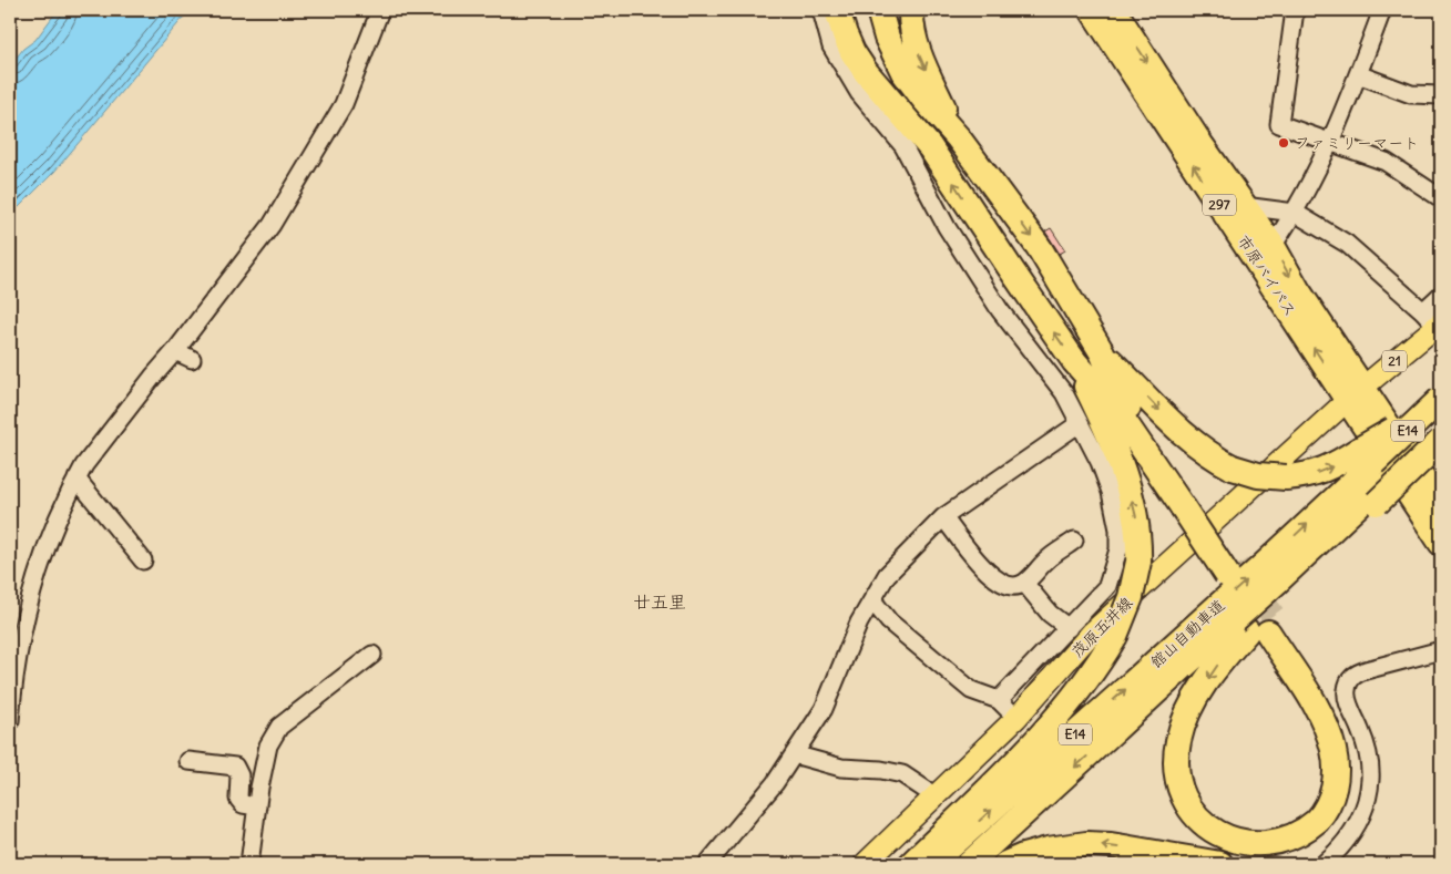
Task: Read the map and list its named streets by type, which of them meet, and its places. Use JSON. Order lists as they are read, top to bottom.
{
  "streets": {
    "highway": [
      "297",
      "市原バイパス",
      "E14",
      "館山自動車道"
    ],
    "main road": ["21", "茂原五井線"]
  },
  "crossings": [
    ["市原バイパス", "21"],
    ["市原バイパス", "茂原五井線"],
    ["21", "茂原五井線"]
  ],
  "districts": ["廿五里"],
  "places": ["ファミリーマート"]
}
